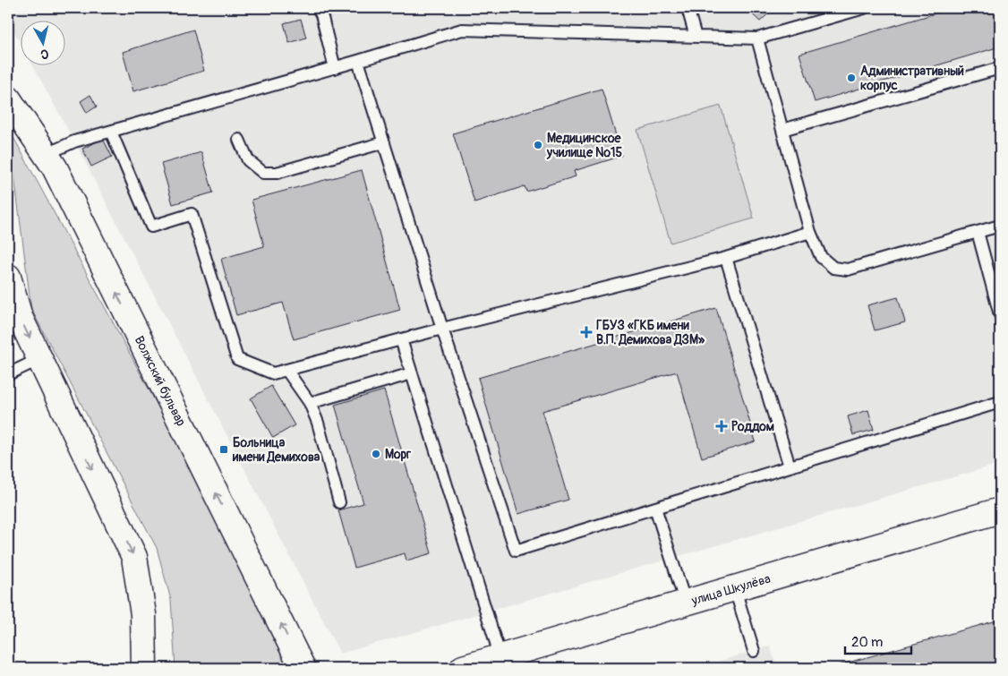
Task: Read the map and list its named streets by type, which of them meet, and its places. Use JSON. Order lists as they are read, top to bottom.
{
  "streets": {
    "main road": ["Волжский бульвар", "улица Шкулёва"]
  },
  "places": {
    "other": ["Административный корпус", "Медицинское училище №15", "Морг"],
    "health": ["ГБУЗ «ГКБ имени В.П. Демихова ДЗМ»", "Роддом"],
    "transit": ["Больница имени Демихова"]
  },
  "scale_bar": "20 m",
  "north": "bottom"
}
